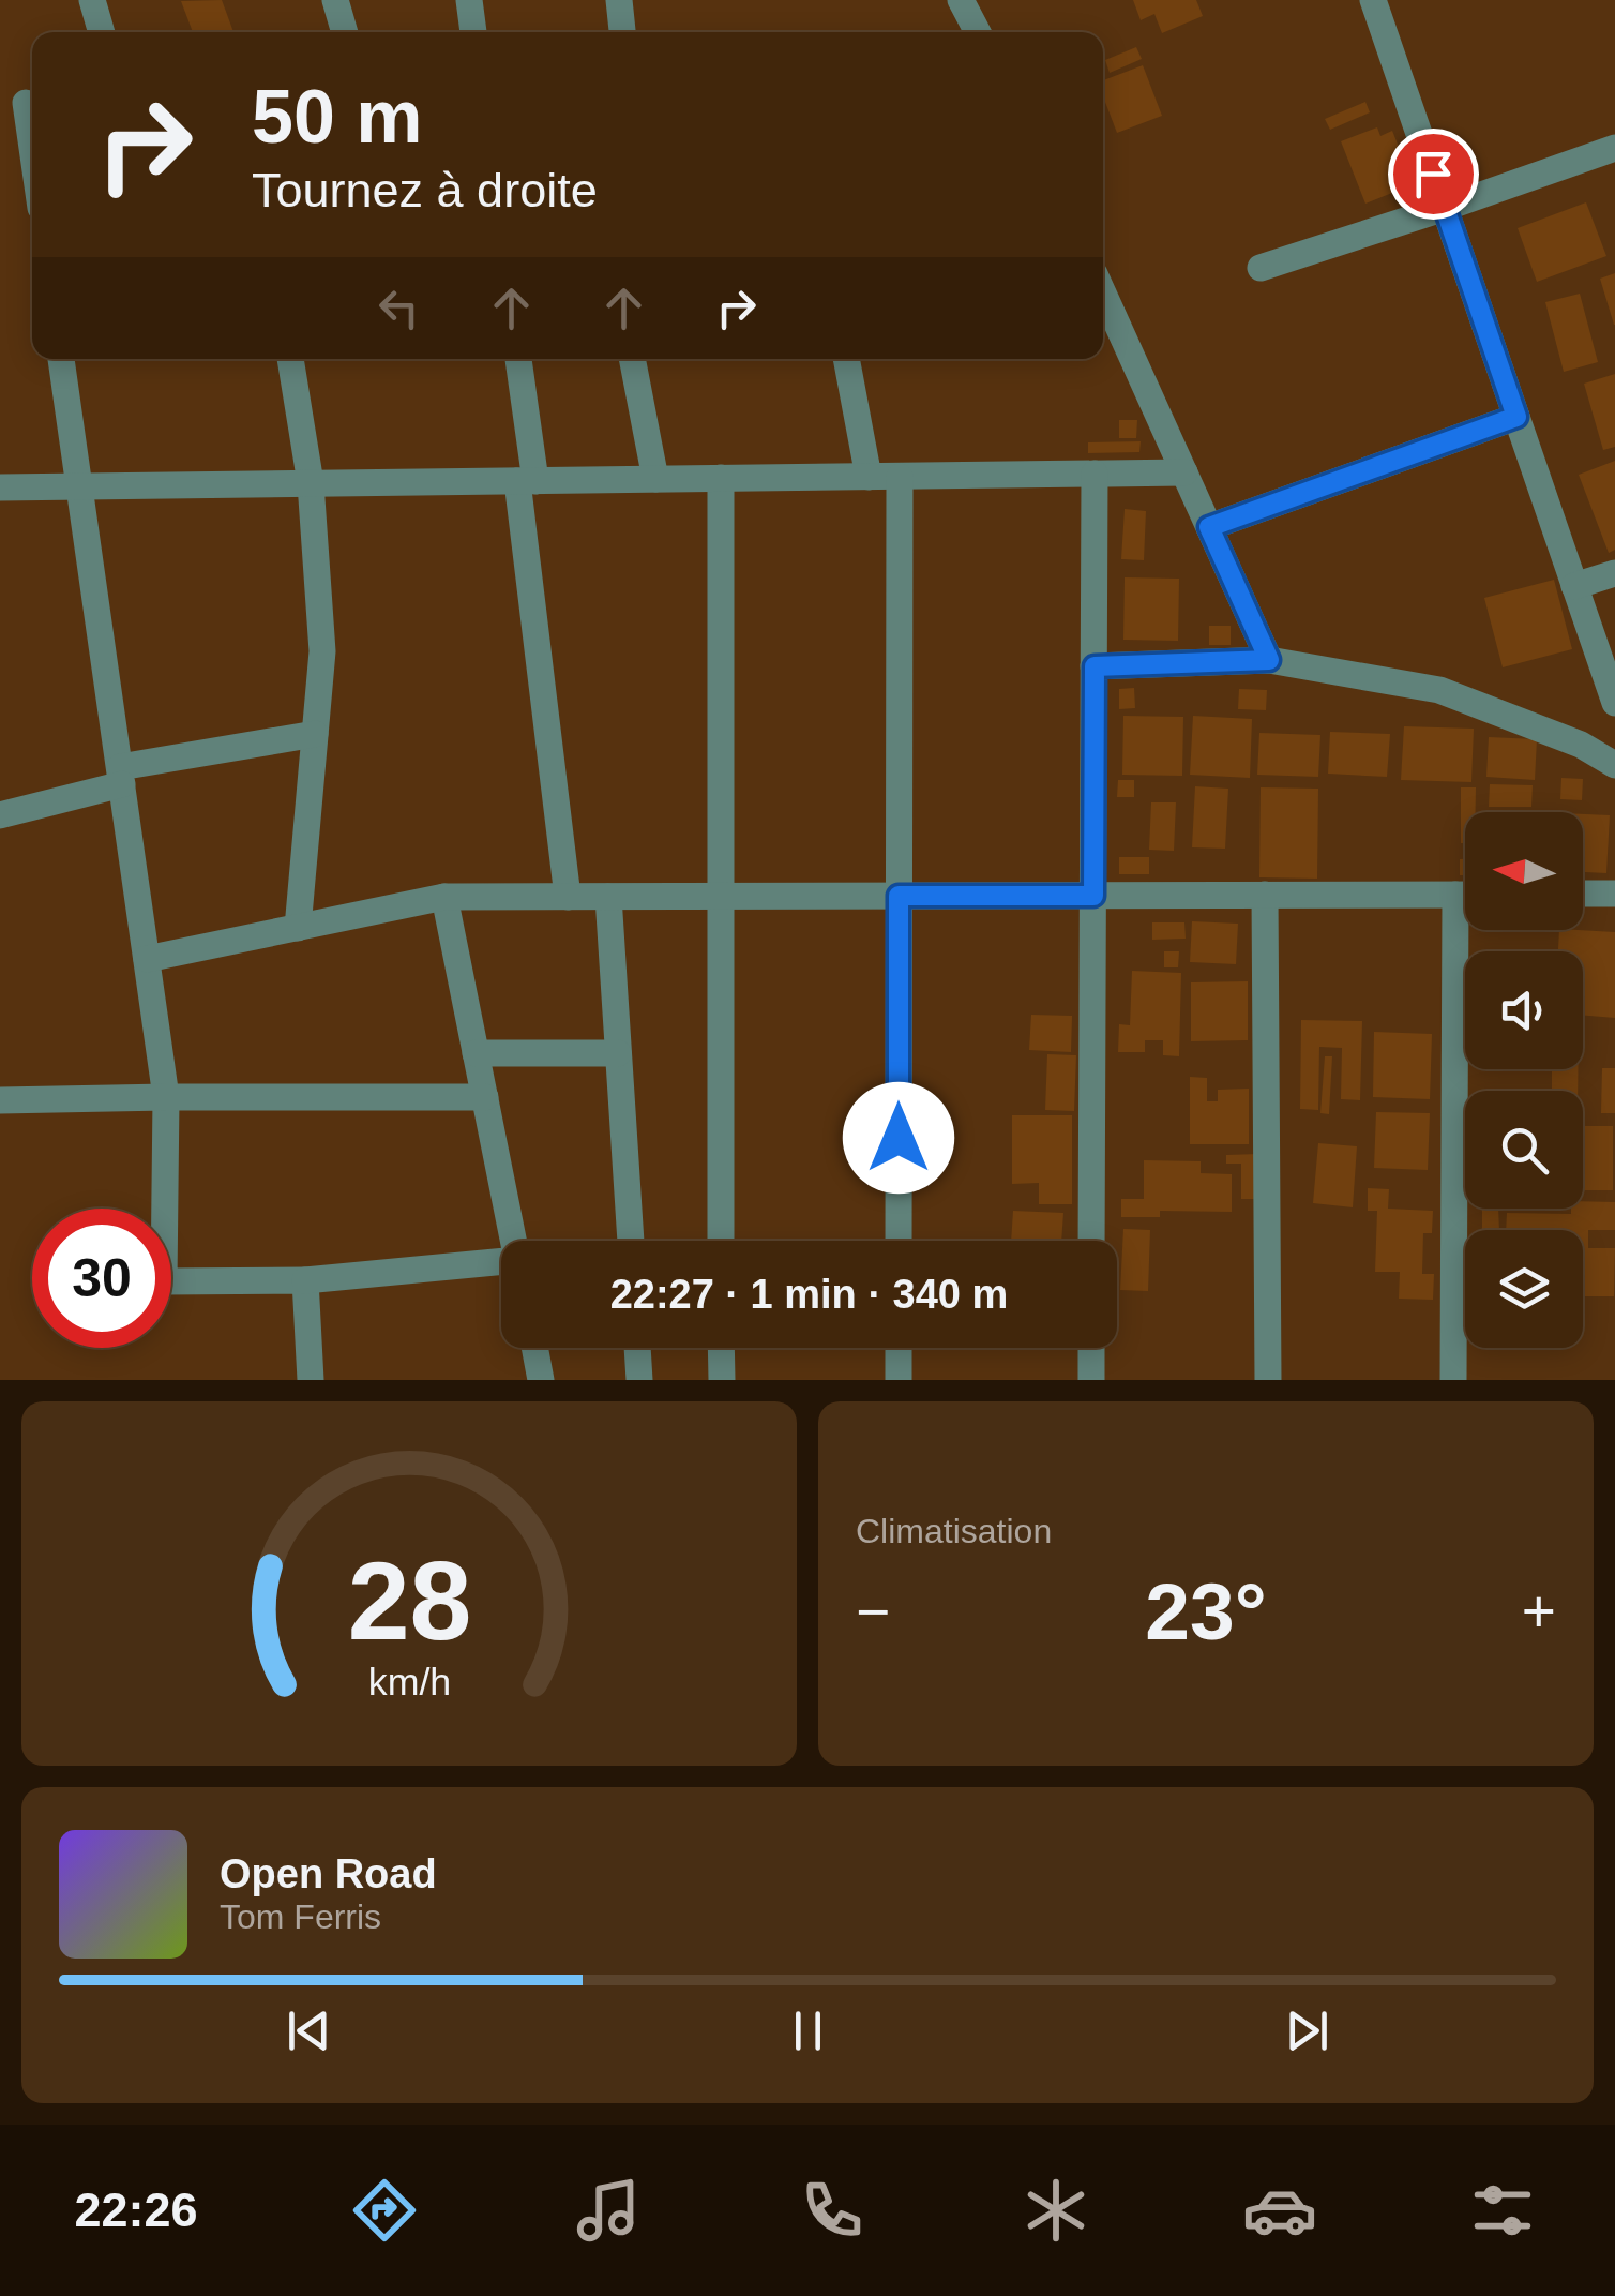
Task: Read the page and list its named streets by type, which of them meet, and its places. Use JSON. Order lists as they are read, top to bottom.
{
  "north": "left",
  "page": {
    "turn": ["50 m", "Tournez à droite"],
    "limit": "30",
    "trip": "22:27 · 1 min · 340 m",
    "tile": "Climatisation",
    "heat": ["−", "23°", "+"],
    "song": ["Open Road", "Tom Ferris"],
    "tabs": "22:26",
    "gauge": ["28", "km/h"]
  }
}
